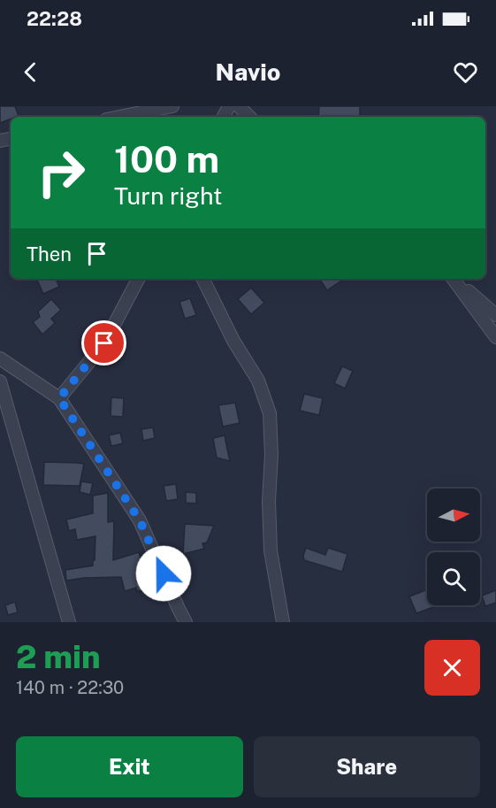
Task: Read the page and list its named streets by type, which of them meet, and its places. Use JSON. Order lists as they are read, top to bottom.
{
  "north": "right",
  "page": {
    "status": "22:28",
    "header": "Navio",
    "turn": ["100 m", "Turn right"],
    "then": "Then",
    "heading": ["2 min", "140 m · 22:30"],
    "buttons": ["Exit", "Share"]
  }
}
